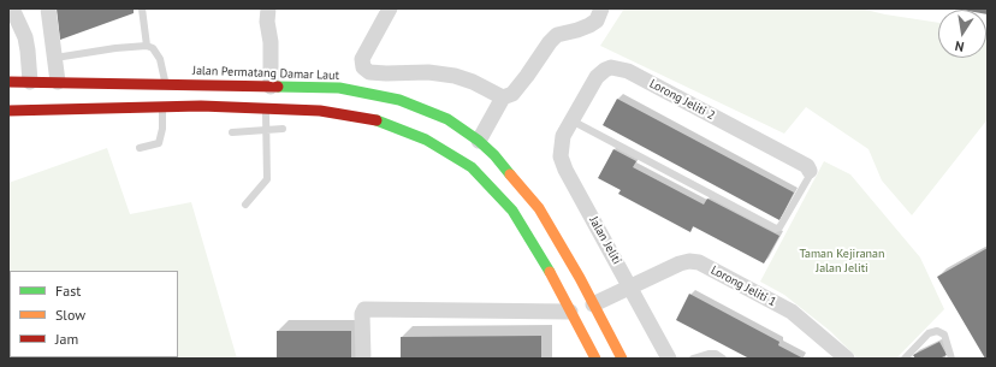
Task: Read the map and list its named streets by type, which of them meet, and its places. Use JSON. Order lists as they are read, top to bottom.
{
  "streets": {
    "highway": ["Jalan Permatang Damar Laut"],
    "street": ["Lorong Jeliti 2", "Jalan Jeliti", "Lorong Jeliti 1"]
  },
  "crossings": [
    ["Jalan Permatang Damar Laut", "Lorong Jeliti 1"],
    ["Lorong Jeliti 2", "Jalan Jeliti"],
    ["Jalan Jeliti", "Lorong Jeliti 1"]
  ],
  "parks": ["Taman Kejiranan Jalan Jeliti"],
  "legend": ["Fast", "Slow", "Jam"],
  "north": "bottom"
}
